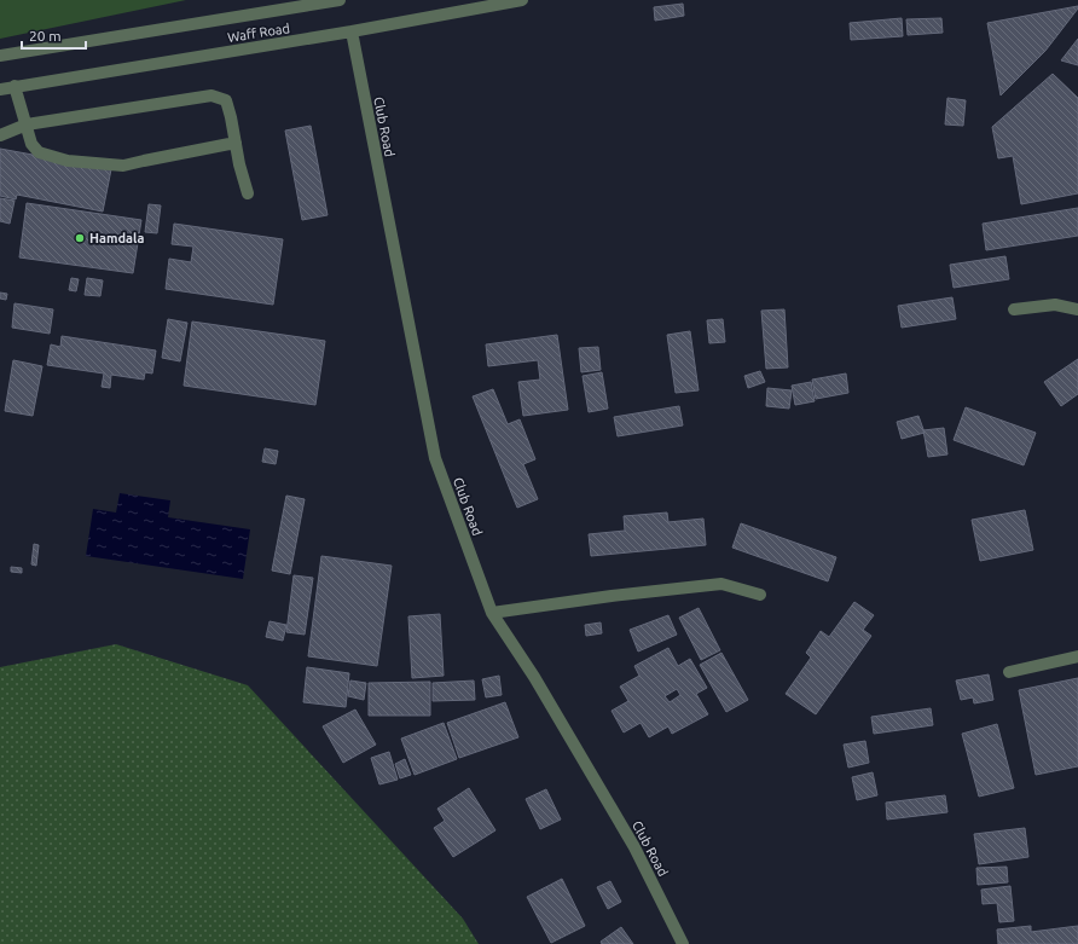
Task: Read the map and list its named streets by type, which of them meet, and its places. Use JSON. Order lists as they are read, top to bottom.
{
  "streets": {
    "street": ["Waff Road", "Club Road"]
  },
  "crossings": [
    ["Waff Road", "Club Road"]
  ],
  "places": ["Hamdala"],
  "scale_bar": "20 m"
}
